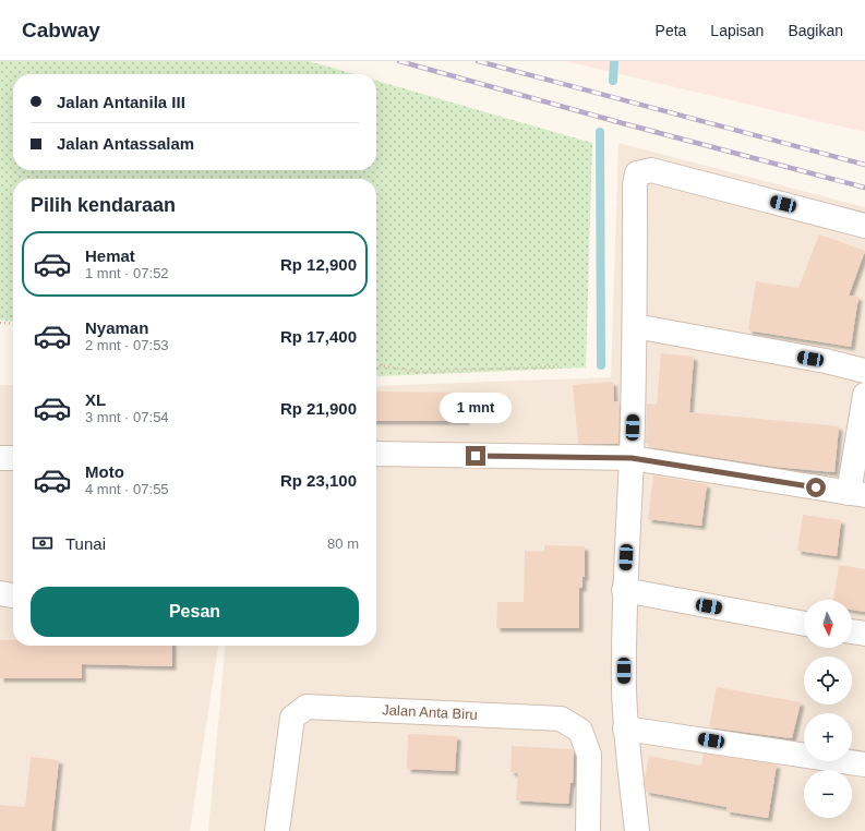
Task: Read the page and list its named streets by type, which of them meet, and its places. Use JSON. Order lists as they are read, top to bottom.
{
  "streets": {
    "street": ["Jalan Anta Biru"]
  },
  "north": "bottom",
  "page": {
    "header": "Cabway",
    "nav": ["Peta", "Lapisan", "Bagikan"],
    "banner": ["Jalan Antanila III", "Jalan Antassalam"],
    "heading": "Pilih kendaraan",
    "list": [
      {
        "name": "Hemat",
        "note": "1 mnt · 07:52",
        "value": "Rp 12,900"
      },
      {
        "name": "Nyaman",
        "note": "2 mnt · 07:53",
        "value": "Rp 17,400"
      },
      {
        "name": "XL",
        "note": "3 mnt · 07:54",
        "value": "Rp 21,900"
      },
      {
        "name": "Moto",
        "note": "4 mnt · 07:55",
        "value": "Rp 23,100"
      }
    ],
    "bubble": "1 mnt",
    "pay": ["Tunai", "80 m"],
    "buttons": "Pesan",
    "map_buttons": ["+", "−"]
  }
}
